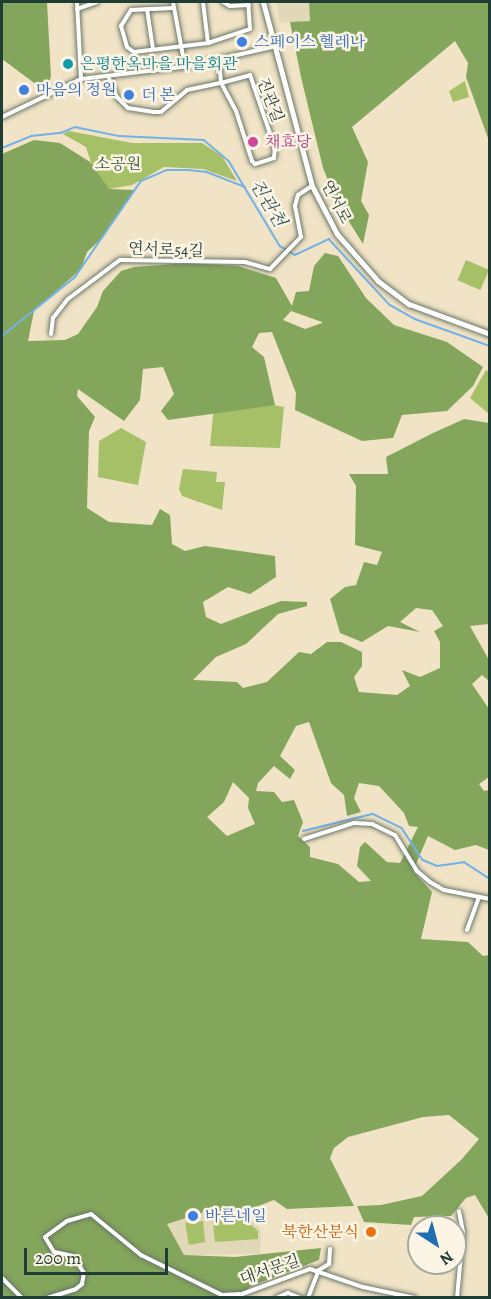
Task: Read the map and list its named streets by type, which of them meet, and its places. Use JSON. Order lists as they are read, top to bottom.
{
  "streets": {
    "main road": ["연서로"],
    "street": ["진관길", "연서로54길", "대서문길"]
  },
  "crossings": [
    ["연서로", "연서로54길"]
  ],
  "water": ["진관천"],
  "parks": ["소공원"],
  "places": [
    "스페이스 헬레나",
    "은평한옥마을 마을회관",
    "마음의 정원",
    "더 본",
    "채효당",
    "바른네일",
    "북한산분식"
  ],
  "scale_bar": "200 m",
  "north": "bottom right"
}
